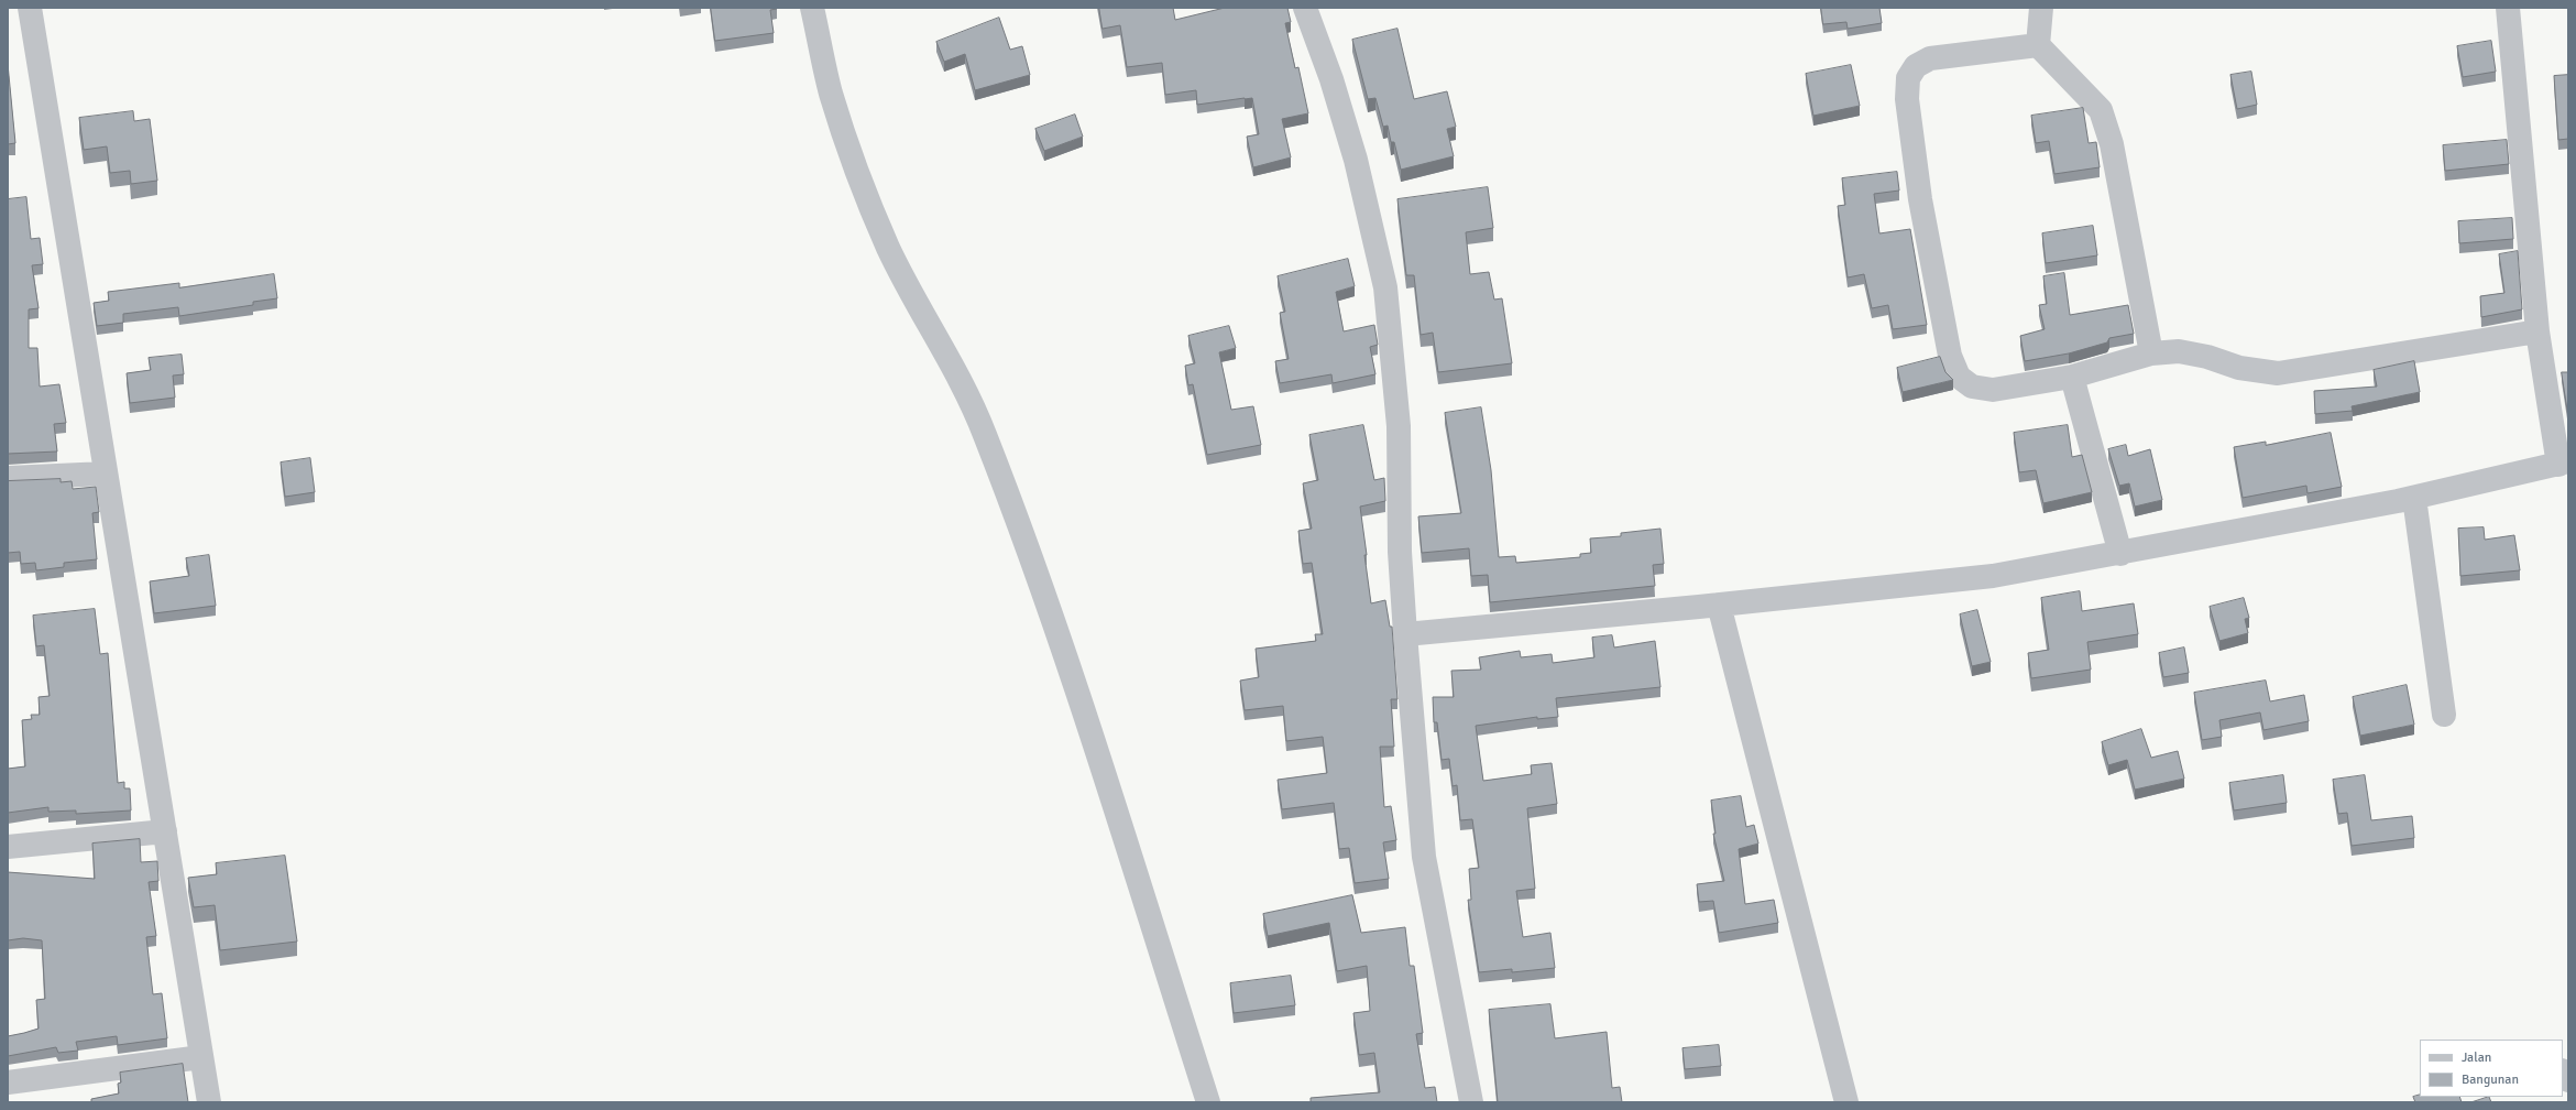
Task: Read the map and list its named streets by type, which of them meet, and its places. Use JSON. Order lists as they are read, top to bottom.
{
  "legend": ["Jalan", "Bangunan"]
}
